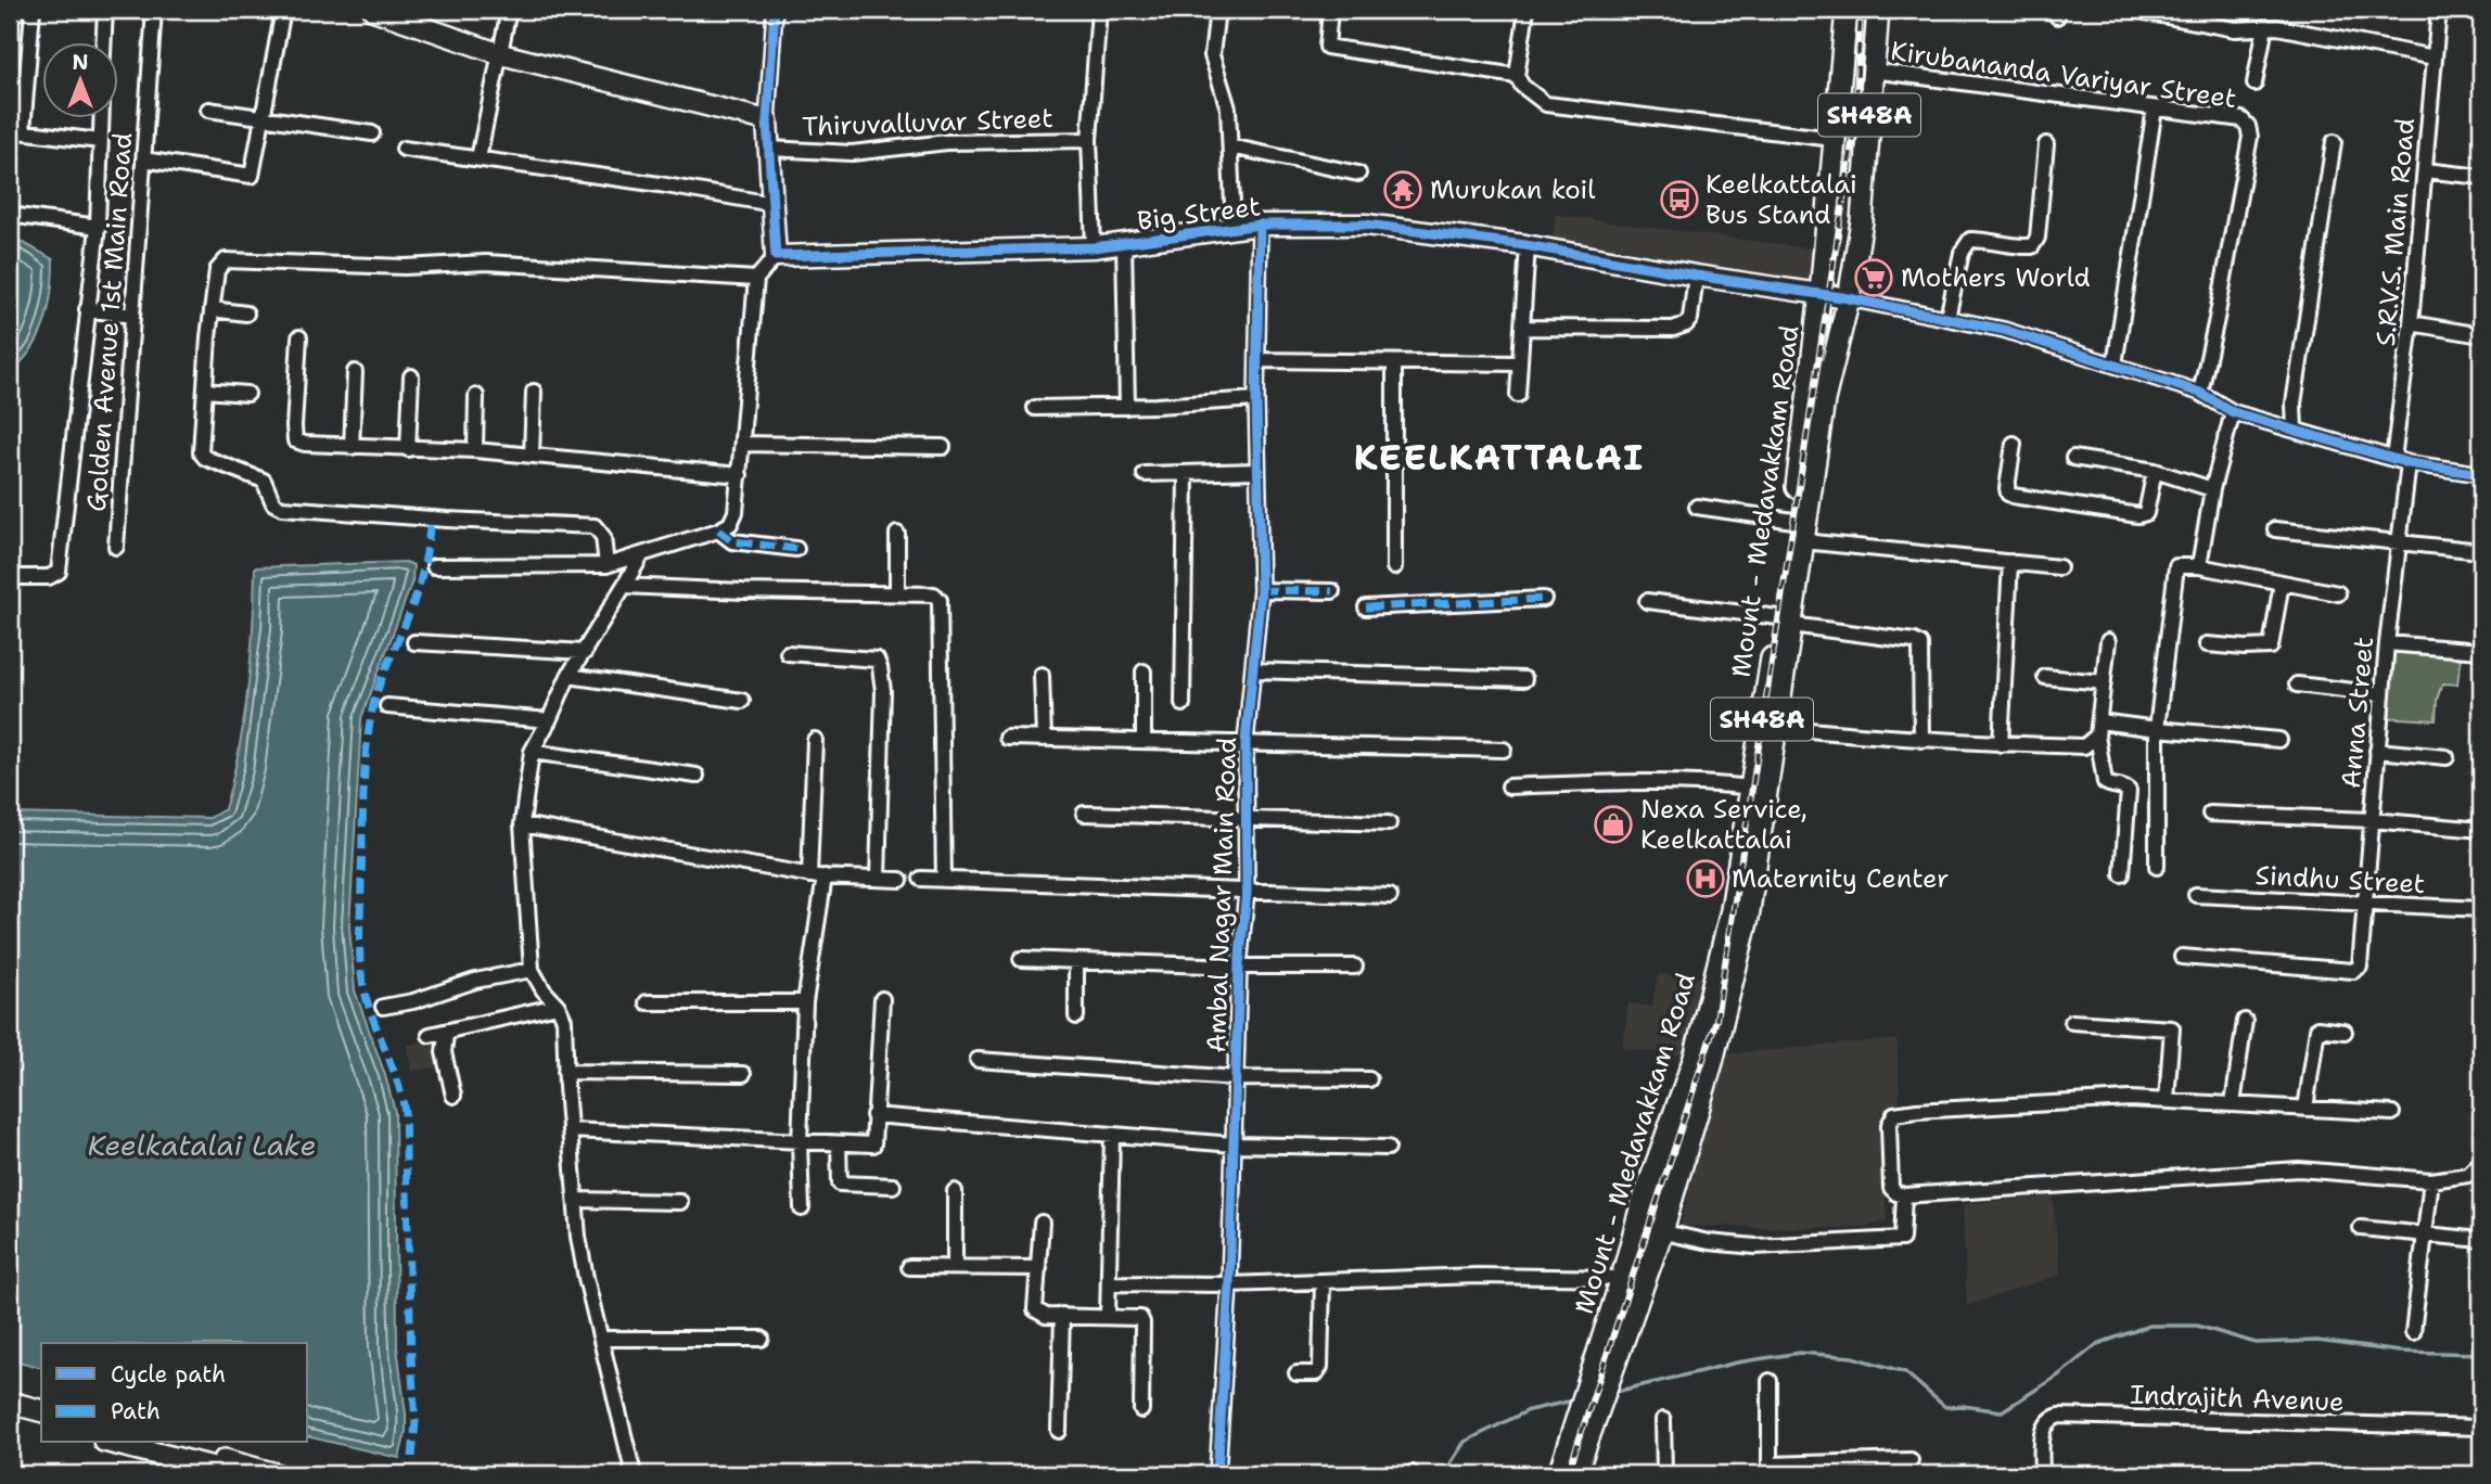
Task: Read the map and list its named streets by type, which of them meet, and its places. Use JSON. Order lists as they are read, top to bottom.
{
  "streets": {
    "main road": ["SH48A", "Mount - Medavakkam Road"],
    "street": [
      "Kirubananda Variyar Street",
      "Thiruvalluvar Street",
      "Big Street",
      "S.R.V.S. Main Road",
      "Golden Avenue 1st Main Road",
      "Anna Street",
      "Sindhu Street",
      "Ambal Nagar Main Road",
      "Indrajith Avenue"
    ]
  },
  "crossings": [
    ["Kirubananda Variyar Street", "Mount - Medavakkam Road"],
    ["SH48A", "Mount - Medavakkam Road"],
    ["Big Street", "Mount - Medavakkam Road"],
    ["Big Street", "Ambal Nagar Main Road"],
    ["Anna Street", "Sindhu Street"]
  ],
  "districts": ["KEELKATTALAI"],
  "water": ["Keelkatalai Lake"],
  "places": {
    "temple": ["Murukan koil"],
    "bus stop": ["Keelkattalai Bus Stand"],
    "supermarket": ["Mothers World"],
    "shop": ["Nexa Service, Keelkattalai"],
    "hospital": ["Maternity Center"]
  },
  "legend": ["Cycle path", "Path"],
  "north": "top"
}
